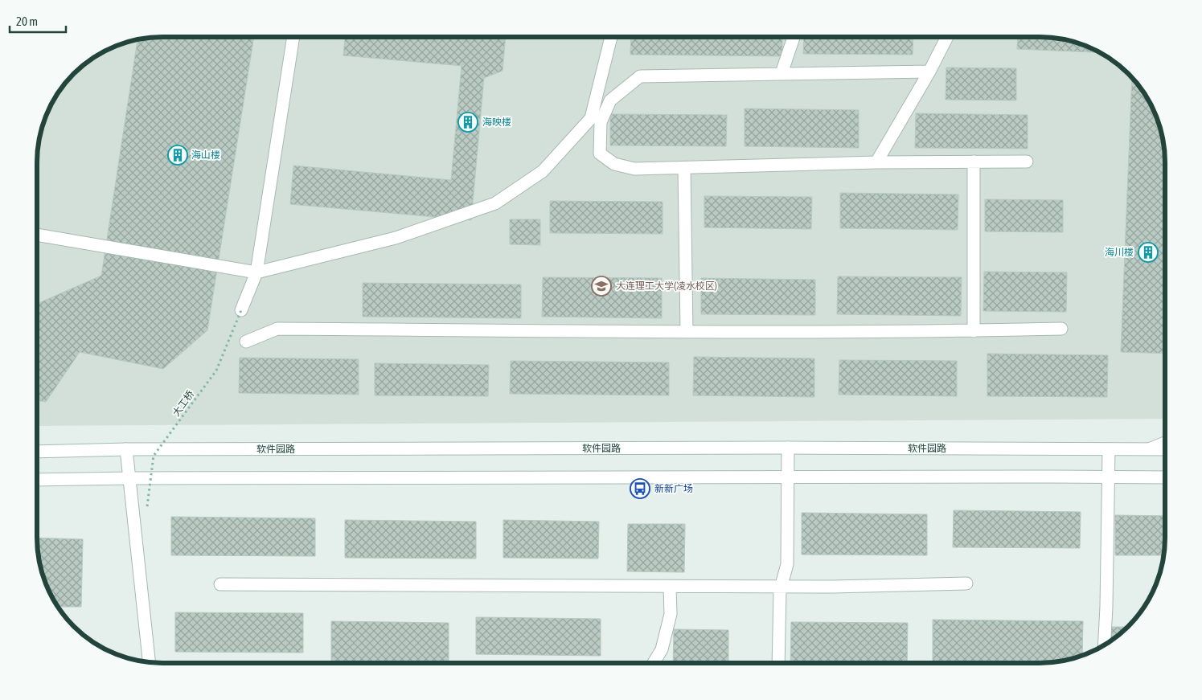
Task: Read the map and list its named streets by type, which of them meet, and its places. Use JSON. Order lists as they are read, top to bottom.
{
  "streets": {
    "street": ["软件园路"],
    "path": ["大工桥"]
  },
  "places": {
    "building": ["海映楼", "海山楼", "海川楼"],
    "school or university": ["大连理工大学(凌水校区)"],
    "bus stop": ["新新广场"]
  },
  "scale_bar": "20 m"
}
